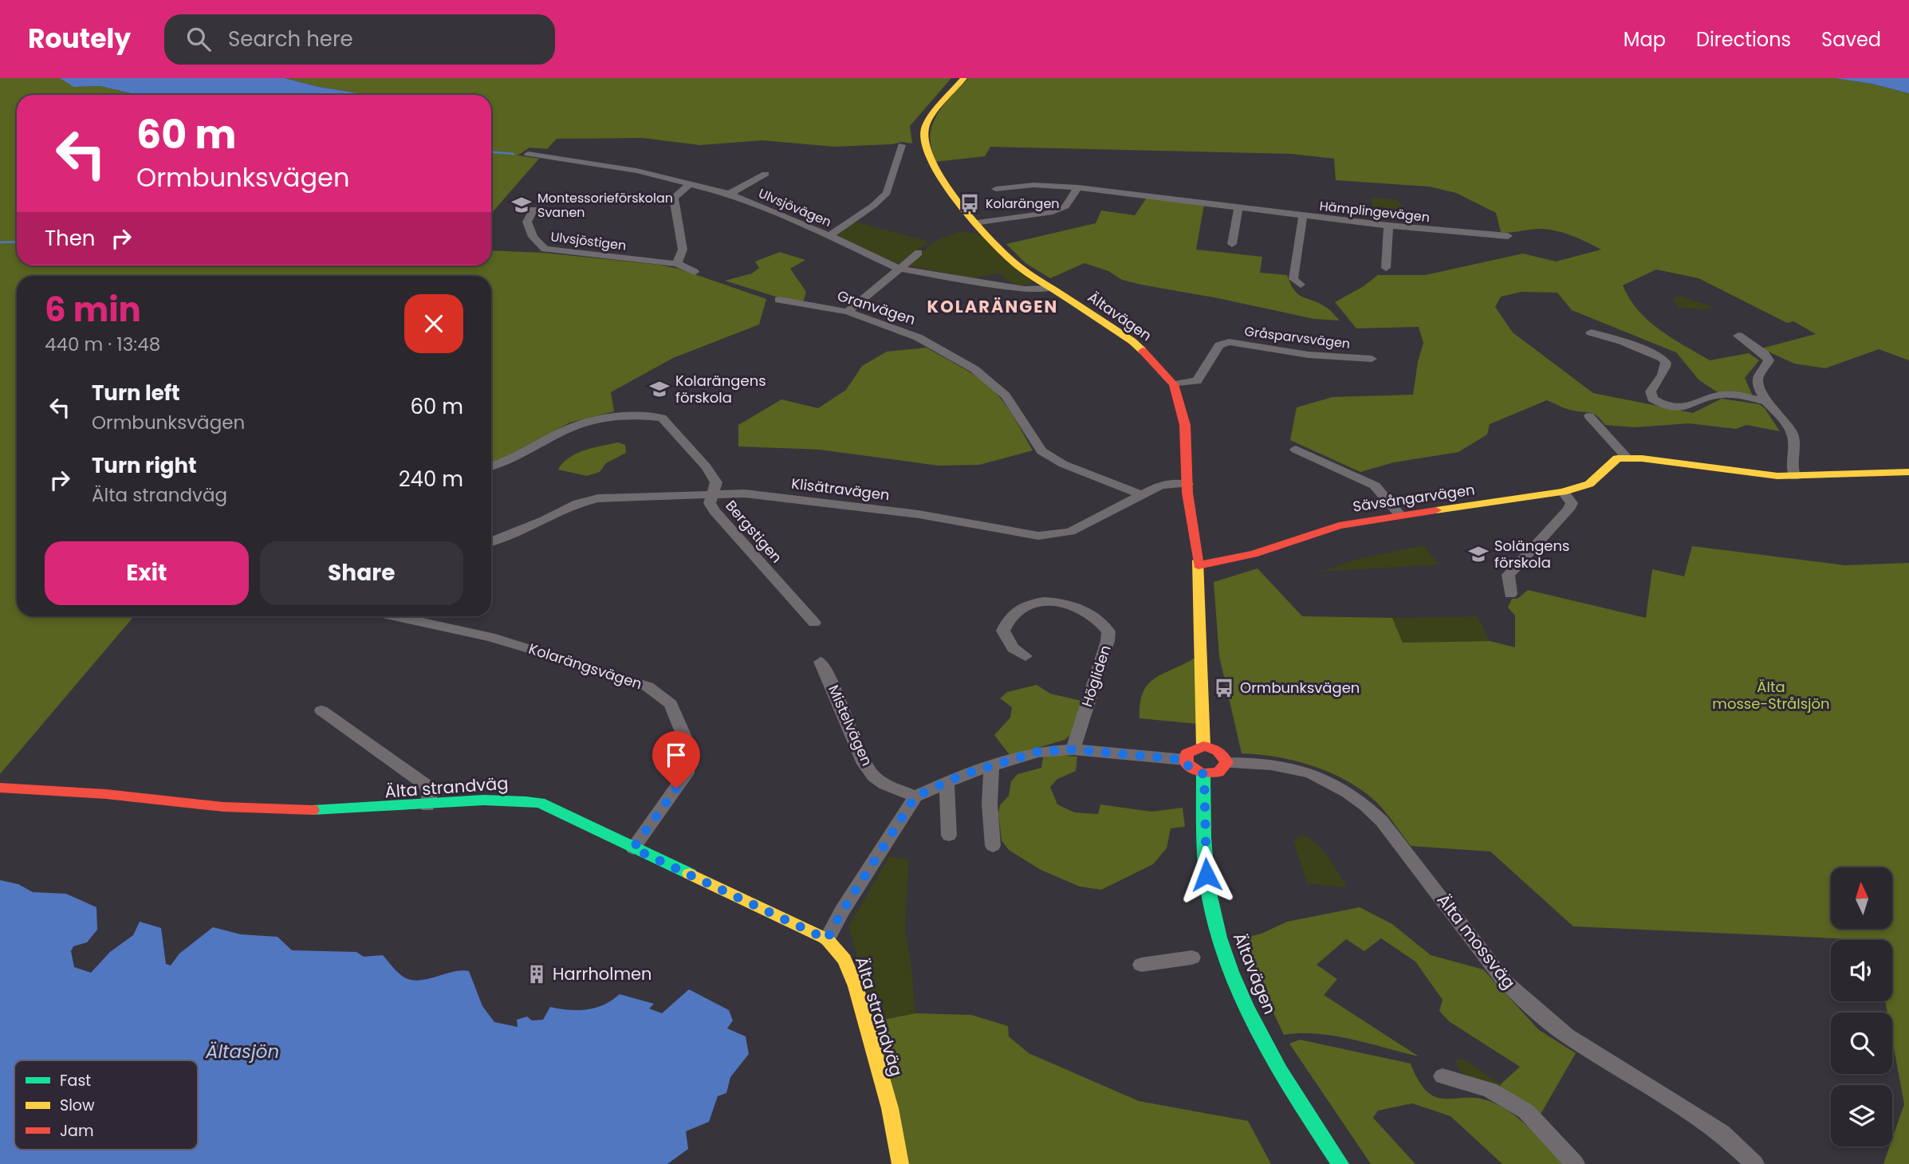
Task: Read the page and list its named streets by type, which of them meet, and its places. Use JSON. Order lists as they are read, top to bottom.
{
  "streets": {
    "main road": ["Ältavägen", "Sävsångarvägen", "Älta strandväg"],
    "street": [
      "Ulvsjövägen",
      "Hämplingevägen",
      "Ulvsjöstigen",
      "Granvägen",
      "Gråsparvsvägen",
      "Klisätravägen",
      "Bergstigen",
      "Kolarängsvägen",
      "Högliden",
      "Mistelvägen",
      "Älta mossväg"
    ]
  },
  "crossings": [
    ["Ulvsjövägen", "Ältavägen"],
    ["Granvägen", "Klisätravägen"],
    ["Ältavägen", "Gråsparvsvägen"],
    ["Ältavägen", "Klisätravägen"],
    ["Ältavägen", "Sävsångarvägen"],
    ["Ältavägen", "Älta mossväg"],
    ["Klisätravägen", "Bergstigen"],
    ["Kolarängsvägen", "Älta strandväg"]
  ],
  "districts": ["KOLARÄNGEN"],
  "water": ["Ältasjön"],
  "parks": ["Älta mosse-Strålsjön"],
  "places": {
    "bus stop": ["Kolarängen", "Ormbunksvägen"],
    "school or university": ["Montessorieförskolan Svanen", "Kolarängens förskola", "Solängens förskola"],
    "building": ["Harrholmen"]
  },
  "legend": ["Fast", "Slow", "Jam"],
  "north": "top",
  "page": {
    "header": "Routely",
    "search": "Search here",
    "nav": ["Map", "Directions", "Saved"],
    "turn": ["60 m", "Ormbunksvägen"],
    "then": "Then",
    "heading": ["6 min", "440 m · 13:48"],
    "list": [
      {
        "name": "Turn left",
        "note": "Ormbunksvägen",
        "value": "60 m"
      },
      {
        "name": "Turn right",
        "note": "Älta strandväg",
        "value": "240 m"
      }
    ],
    "buttons": ["Exit", "Share"]
  }
}
